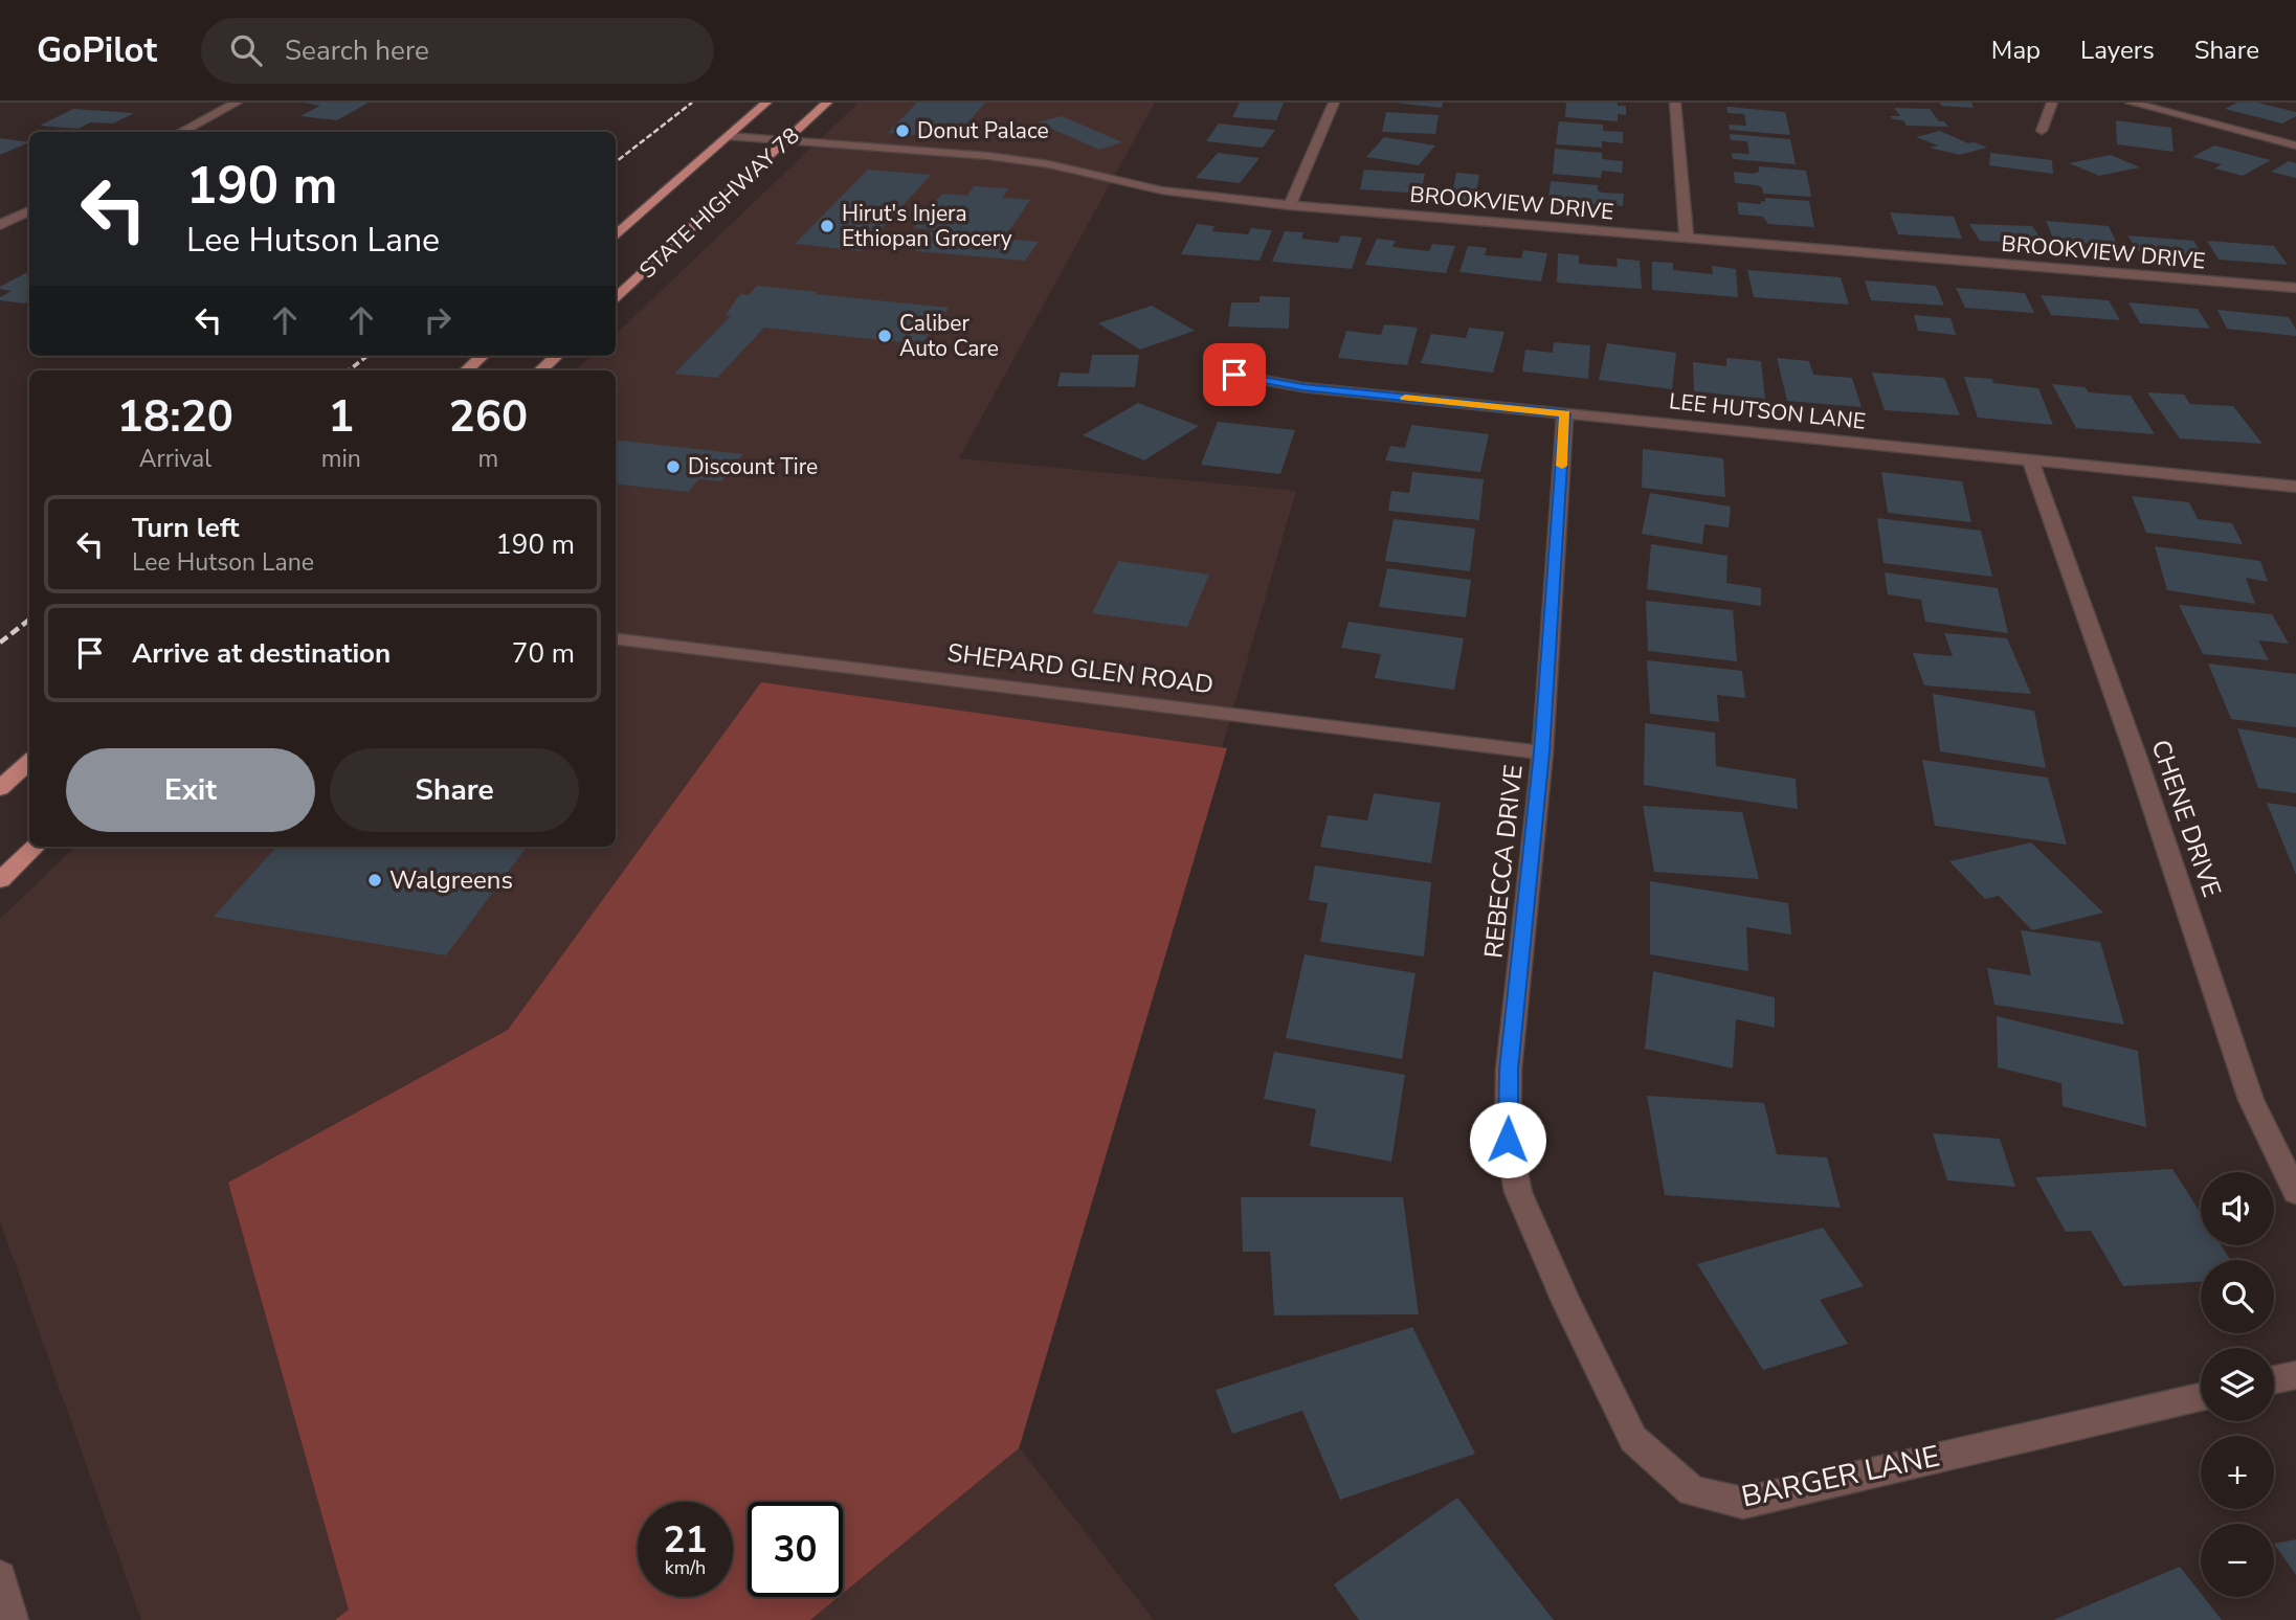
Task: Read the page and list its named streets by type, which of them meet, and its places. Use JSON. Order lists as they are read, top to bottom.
{
  "streets": {
    "main road": ["STATE HIGHWAY 78"],
    "street": [
      "BROOKVIEW DRIVE",
      "LEE HUTSON LANE",
      "SHEPARD GLEN ROAD",
      "CHENE DRIVE",
      "REBECCA DRIVE",
      "BARGER LANE"
    ]
  },
  "crossings": [
    ["STATE HIGHWAY 78", "BROOKVIEW DRIVE"],
    ["LEE HUTSON LANE", "CHENE DRIVE"],
    ["LEE HUTSON LANE", "REBECCA DRIVE"],
    ["SHEPARD GLEN ROAD", "REBECCA DRIVE"],
    ["REBECCA DRIVE", "BARGER LANE"]
  ],
  "places": [
    "Donut Palace",
    "Hirut's Injera Ethiopan Grocery",
    "Caliber Auto Care",
    "Discount Tire",
    "Walgreens"
  ],
  "page": {
    "header": "GoPilot",
    "search": "Search here",
    "nav": ["Map", "Layers", "Share"],
    "turn": ["190 m", "Lee Hutson Lane"],
    "eta": [
      "18:20",
      "Arrival",
      "1",
      "min",
      "260",
      "m"
    ],
    "list": [
      {
        "name": "Turn left",
        "note": "Lee Hutson Lane",
        "value": "190 m"
      },
      {
        "name": "Arrive at destination",
        "value": "70 m"
      }
    ],
    "buttons": ["Exit", "Share"],
    "map_buttons": ["+", "−"],
    "speed": "21 km/h",
    "limit": "30"
  }
}
